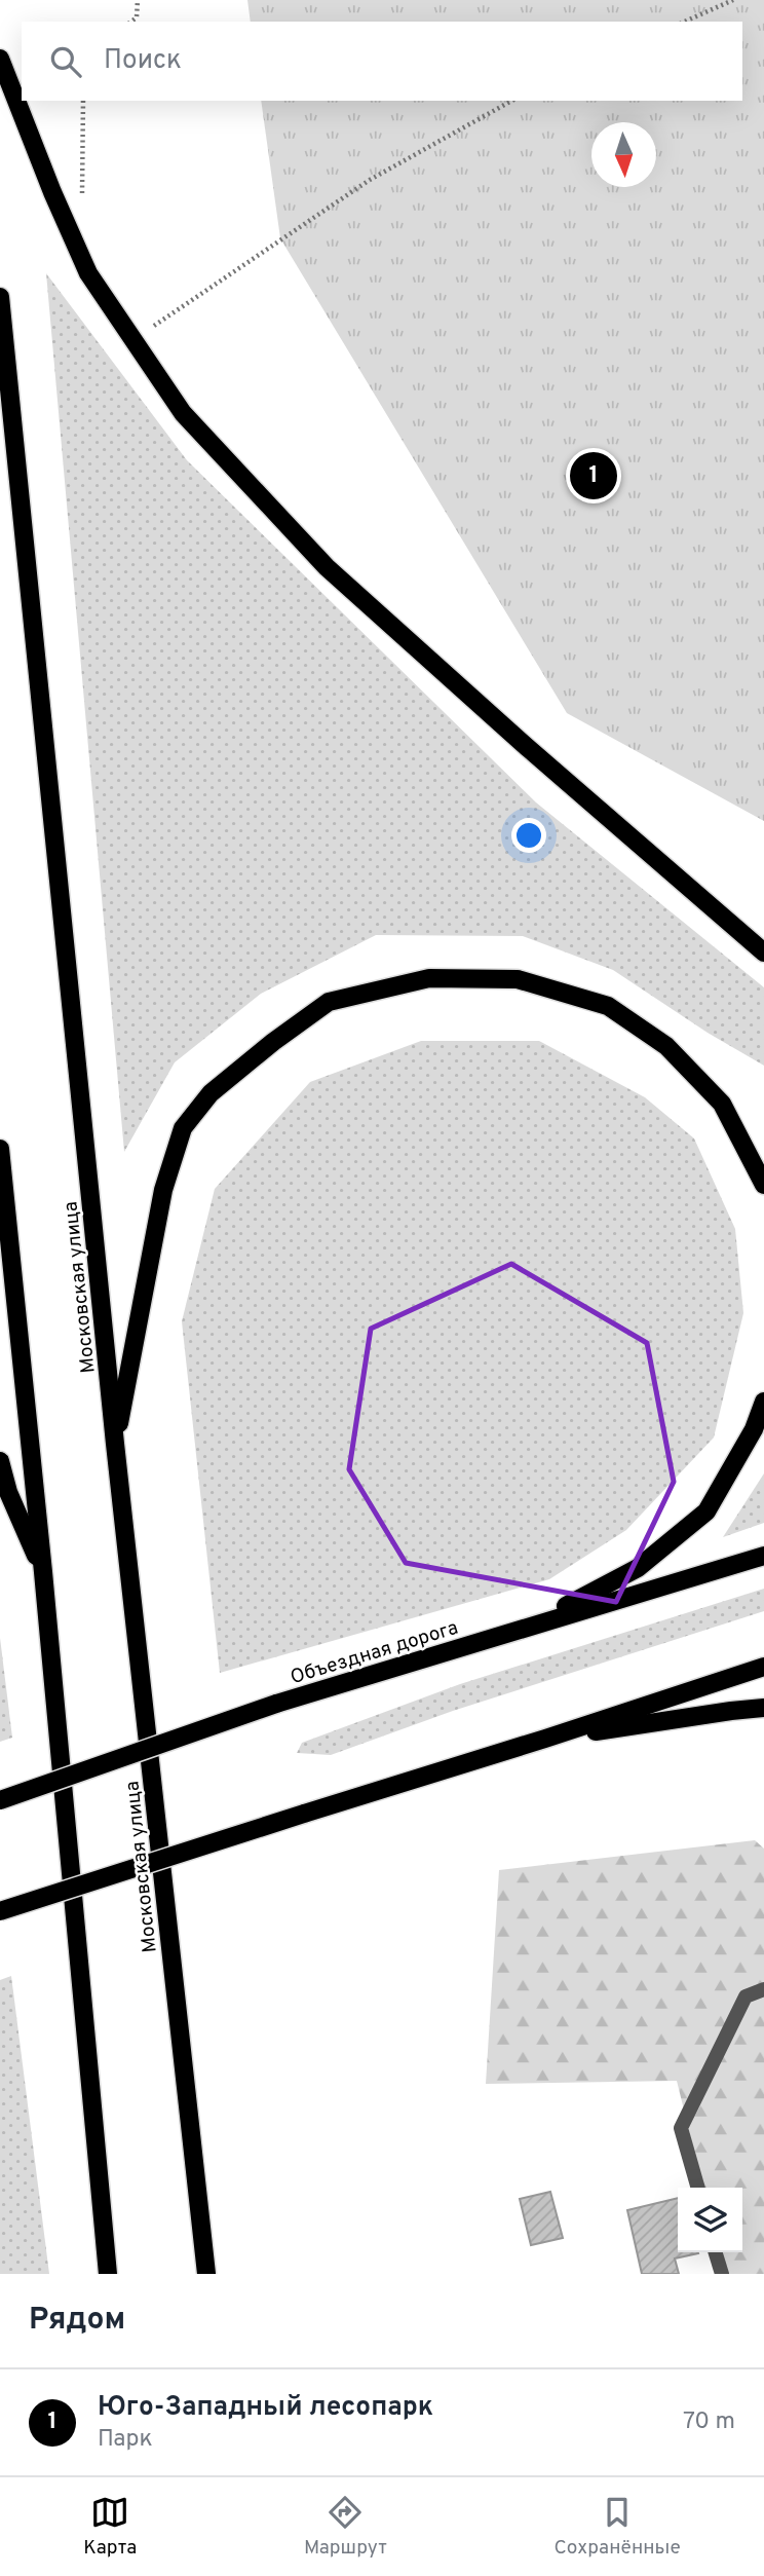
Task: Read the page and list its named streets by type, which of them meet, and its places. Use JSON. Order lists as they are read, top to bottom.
{
  "streets": {
    "main road": ["Московская улица", "Объездная дорога"]
  },
  "north": "bottom",
  "page": {
    "search": "Поиск",
    "pins": "1",
    "heading": "Рядом",
    "list": [
      {
        "mark": "1",
        "name": "Юго-Западный лесопарк",
        "note": "Парк",
        "value": "70 m"
      }
    ],
    "nav": ["Карта", "Маршрут", "Сохранённые"]
  }
}
